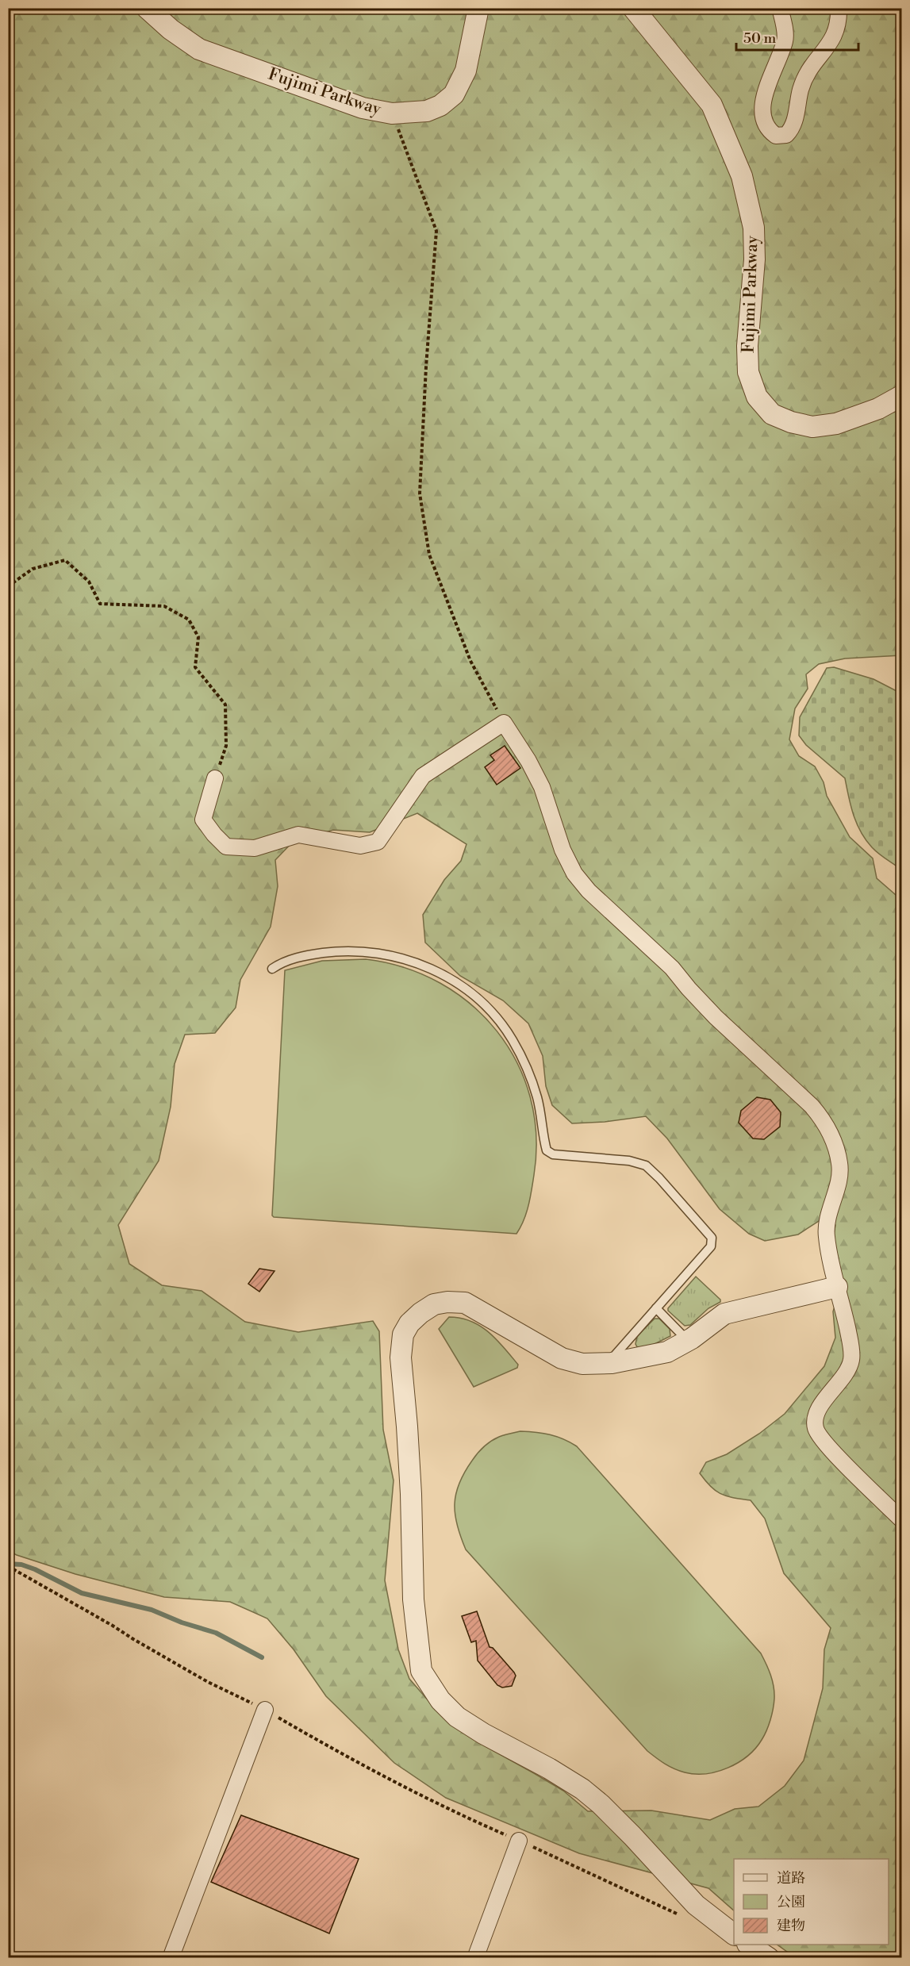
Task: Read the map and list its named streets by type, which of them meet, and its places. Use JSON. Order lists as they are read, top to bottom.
{
  "streets": {
    "street": ["Fujimi Parkway"]
  },
  "legend": ["道路", "公園", "建物"],
  "scale_bar": "50 m"
}
